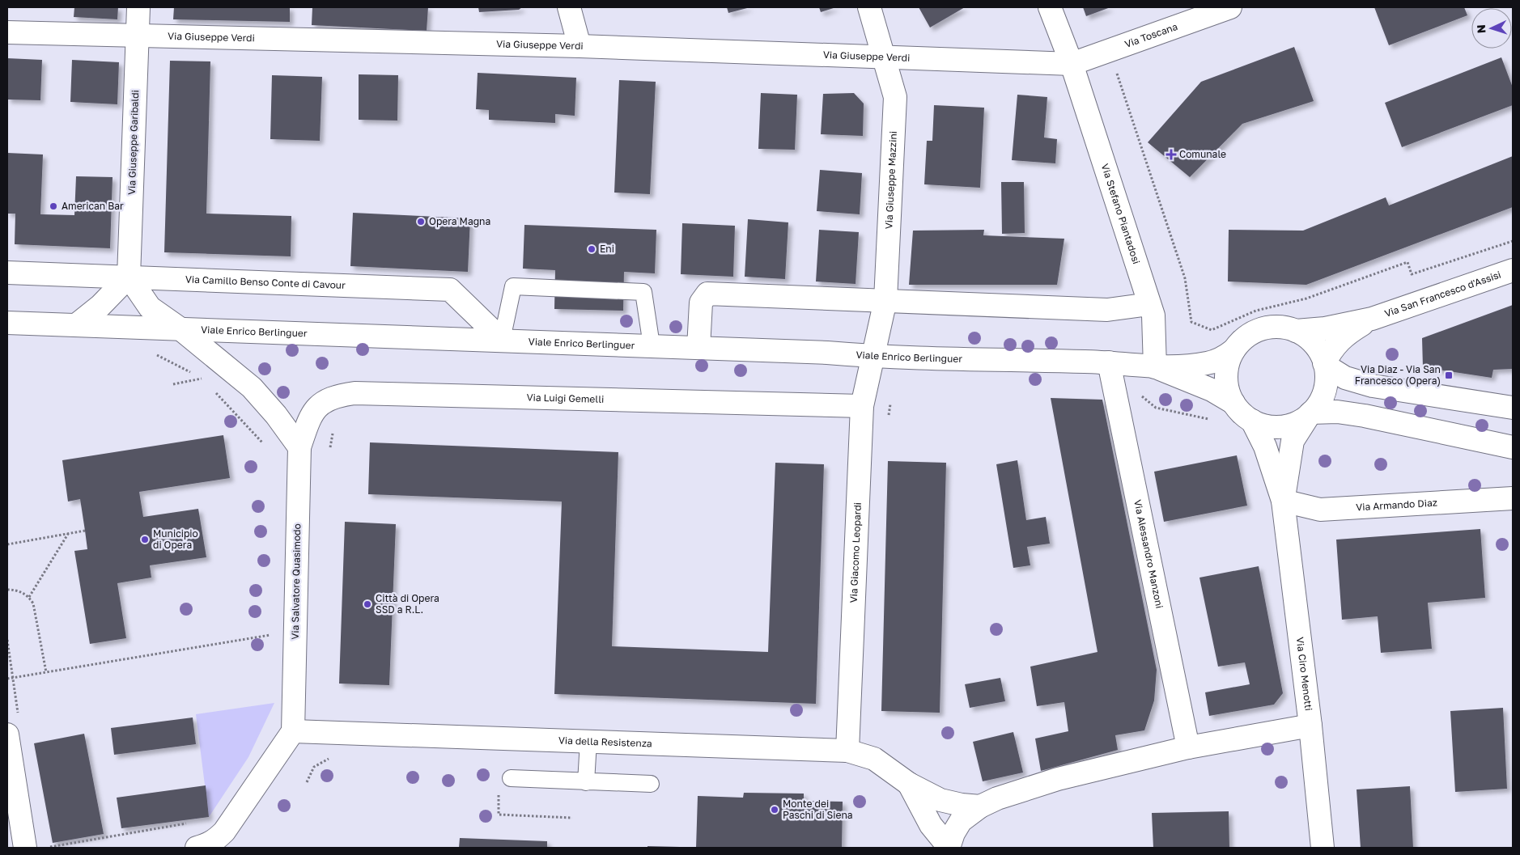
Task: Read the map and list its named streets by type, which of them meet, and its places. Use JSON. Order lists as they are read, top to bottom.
{
  "streets": {
    "street": [
      "Via Toscana",
      "Via Giuseppe Verdi",
      "Via Giuseppe Garibaldi",
      "Via Giuseppe Mazzini",
      "Via Stefano Piantadosi",
      "Via Camillo Benso Conte di Cavour",
      "Via San Francesco d'Assisi",
      "Viale Enrico Berlinguer",
      "Via Luigi Gemelli",
      "Via Armando Diaz",
      "Via Giacomo Leopardi",
      "Via Alessandro Manzoni",
      "Via Salvatore Quasimodo",
      "Via Ciro Menotti",
      "Via della Resistenza"
    ]
  },
  "crossings": [
    ["Via Toscana", "Via Giuseppe Verdi"],
    ["Via Toscana", "Via Stefano Piantadosi"],
    ["Via Giuseppe Verdi", "Via Giuseppe Garibaldi"],
    ["Via Giuseppe Verdi", "Via Giuseppe Mazzini"],
    ["Via Giuseppe Verdi", "Via Stefano Piantadosi"],
    ["Via Giuseppe Garibaldi", "Via Camillo Benso Conte di Cavour"],
    ["Via Giuseppe Mazzini", "Viale Enrico Berlinguer"],
    ["Via Giuseppe Mazzini", "Via Giacomo Leopardi"],
    ["Via Stefano Piantadosi", "Viale Enrico Berlinguer"],
    ["Via Camillo Benso Conte di Cavour", "Viale Enrico Berlinguer"],
    ["Via San Francesco d'Assisi", "Viale Enrico Berlinguer"],
    ["Via San Francesco d'Assisi", "Via Ciro Menotti"],
    ["Viale Enrico Berlinguer", "Via Giacomo Leopardi"],
    ["Viale Enrico Berlinguer", "Via Alessandro Manzoni"],
    ["Viale Enrico Berlinguer", "Via Ciro Menotti"],
    ["Via Luigi Gemelli", "Via Giacomo Leopardi"],
    ["Via Luigi Gemelli", "Via Salvatore Quasimodo"],
    ["Via Armando Diaz", "Via Ciro Menotti"],
    ["Via Giacomo Leopardi", "Via della Resistenza"],
    ["Via Salvatore Quasimodo", "Via della Resistenza"]
  ],
  "places": {
    "health": ["Comunale"],
    "other": [
      "American Bar",
      "Opera Magna",
      "Eni",
      "Municipio di Opera",
      "Città di Opera SSD a R.L.",
      "Monte dei Paschi di Siena"
    ],
    "transit": ["Via Diaz - Via San Francesco (Opera)"]
  },
  "north": "left"
}
